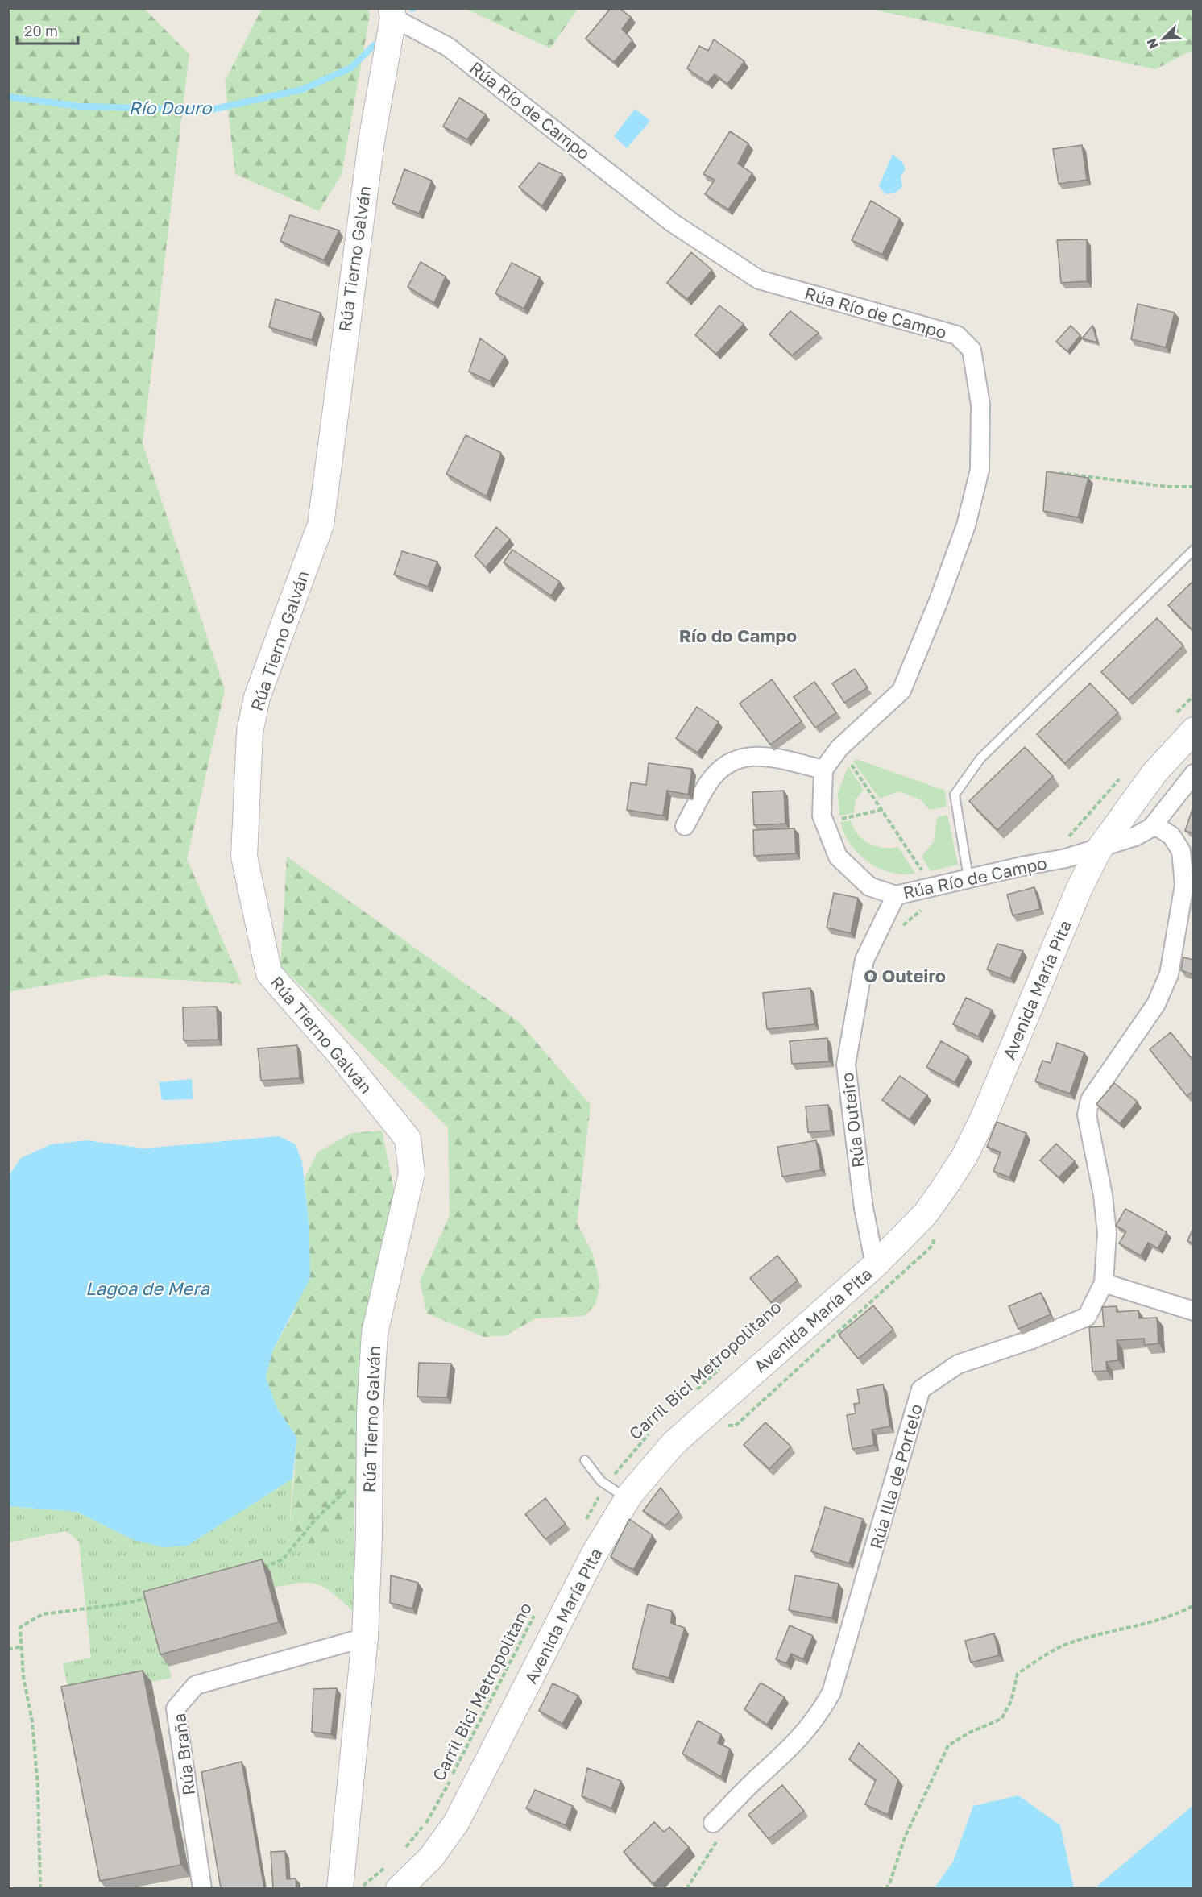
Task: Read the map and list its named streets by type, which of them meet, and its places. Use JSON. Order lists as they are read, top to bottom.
{
  "streets": {
    "street": [
      "Rúa Río de Campo",
      "Rúa Tierno Galván",
      "Avenida María Pita",
      "Rúa Outeiro",
      "Rúa Illa de Portelo",
      "Rúa Braña"
    ],
    "path": ["Carril Bici Metropolitano"]
  },
  "crossings": [
    ["Rúa Río de Campo", "Rúa Tierno Galván"],
    ["Rúa Río de Campo", "Avenida María Pita"],
    ["Rúa Río de Campo", "Rúa Outeiro"],
    ["Rúa Río de Campo", "Rúa Illa de Portelo"],
    ["Rúa Tierno Galván", "Rúa Braña"],
    ["Avenida María Pita", "Rúa Outeiro"]
  ],
  "districts": ["Río do Campo", "O Outeiro"],
  "water": ["Río Douro", "Lagoa de Mera"],
  "scale_bar": "20 m",
  "north": "bottom left"
}
